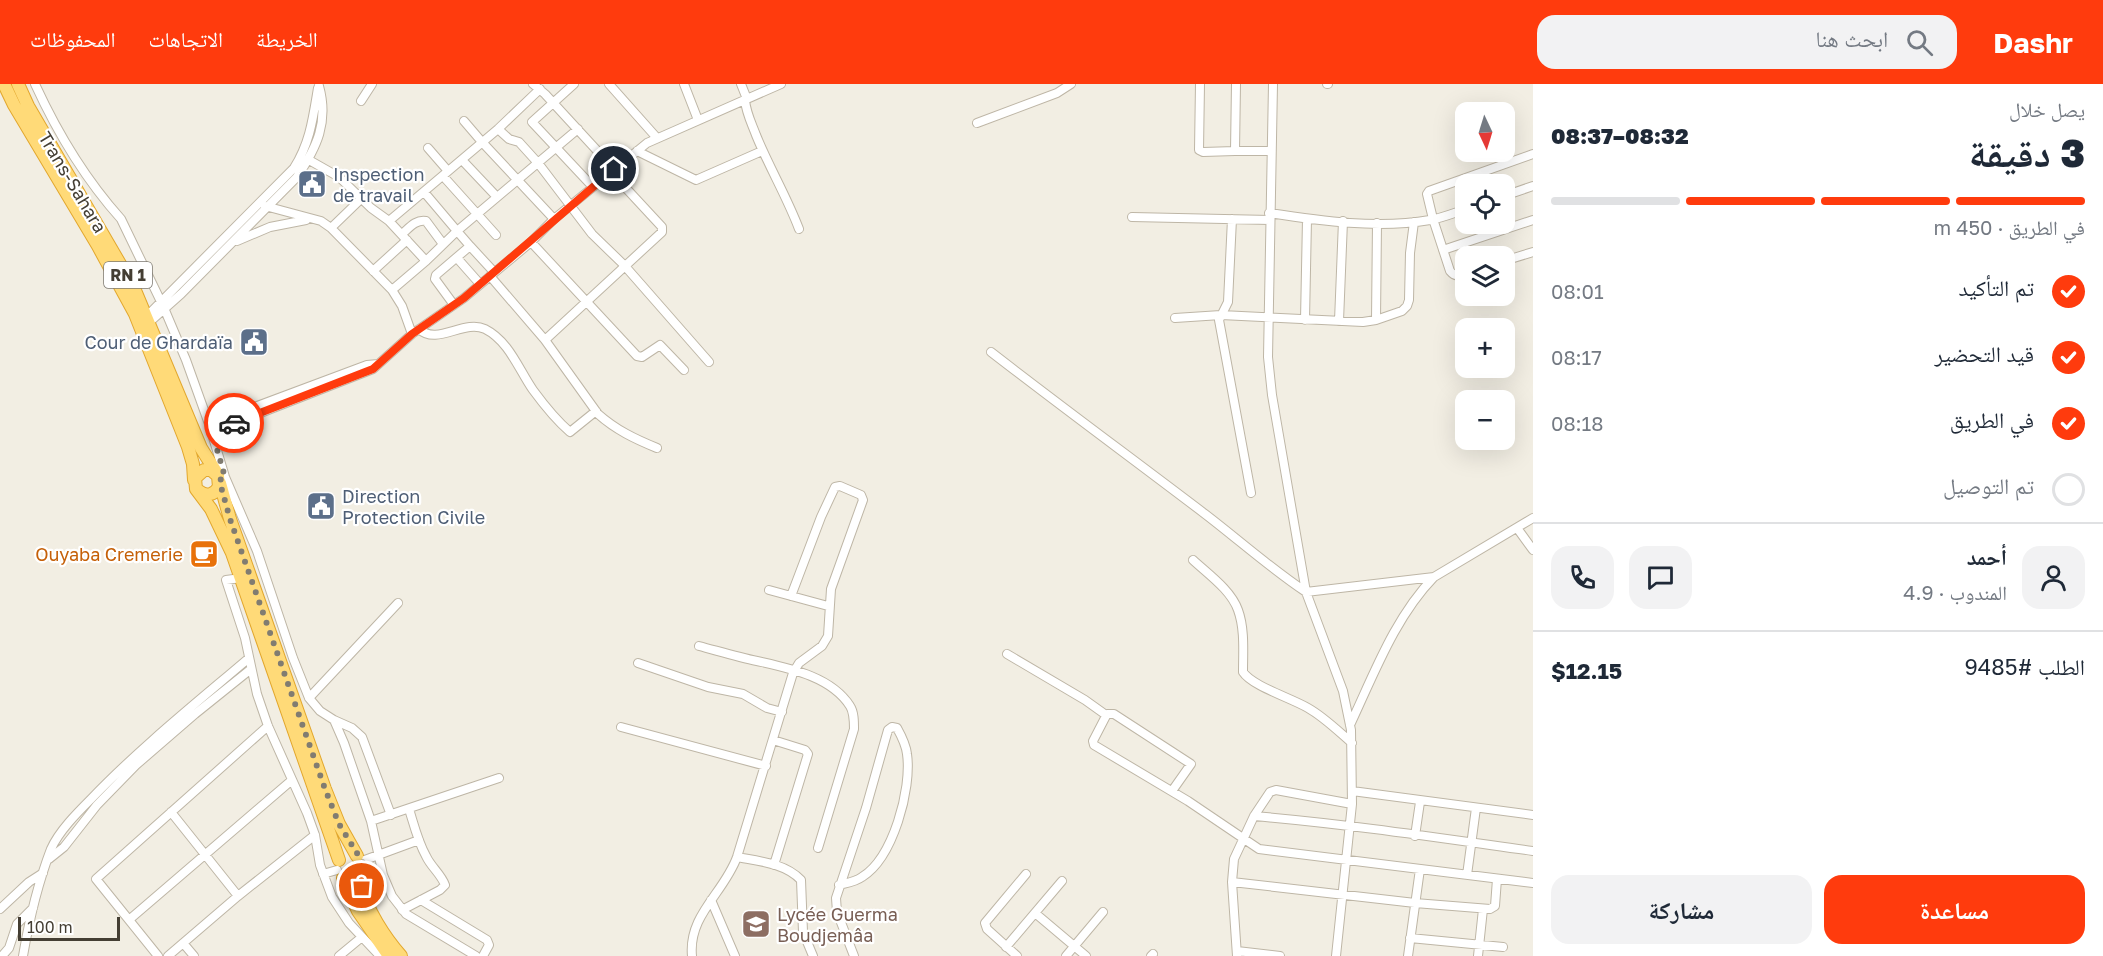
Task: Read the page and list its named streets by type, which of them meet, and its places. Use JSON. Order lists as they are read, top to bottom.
{
  "streets": {
    "highway": ["Trans-Sahara", "RN 1"]
  },
  "places": {
    "public building": ["Inspection de travail", "Cour de Ghardaïa", "Direction Protection Civile"],
    "cafe": ["Ouyaba Cremerie"],
    "school or university": ["Lycée Guerma Boudjemâa"]
  },
  "scale_bar": "100 m",
  "north": "bottom",
  "page": {
    "header": "Dashr",
    "search": "ابحث هنا",
    "nav": ["الخريطة", "الاتجاهات", "المحفوظات"],
    "heading": ["3 دقيقة", "يصل خلال", "08:32–08:37"],
    "panel": [
      "أحمد",
      "المندوب · 4.9",
      "الطلب #9485",
      "$12.15"
    ],
    "map_buttons": ["+", "−"],
    "bar": "في الطريق · 450 m",
    "list": [
      ["تم التأكيد", "08:01"],
      ["قيد التحضير", "08:17"],
      ["في الطريق", "08:18"],
      "تم التوصيل"
    ],
    "buttons": ["مساعدة", "مشاركة"],
    "scale": "100 m"
  }
}
